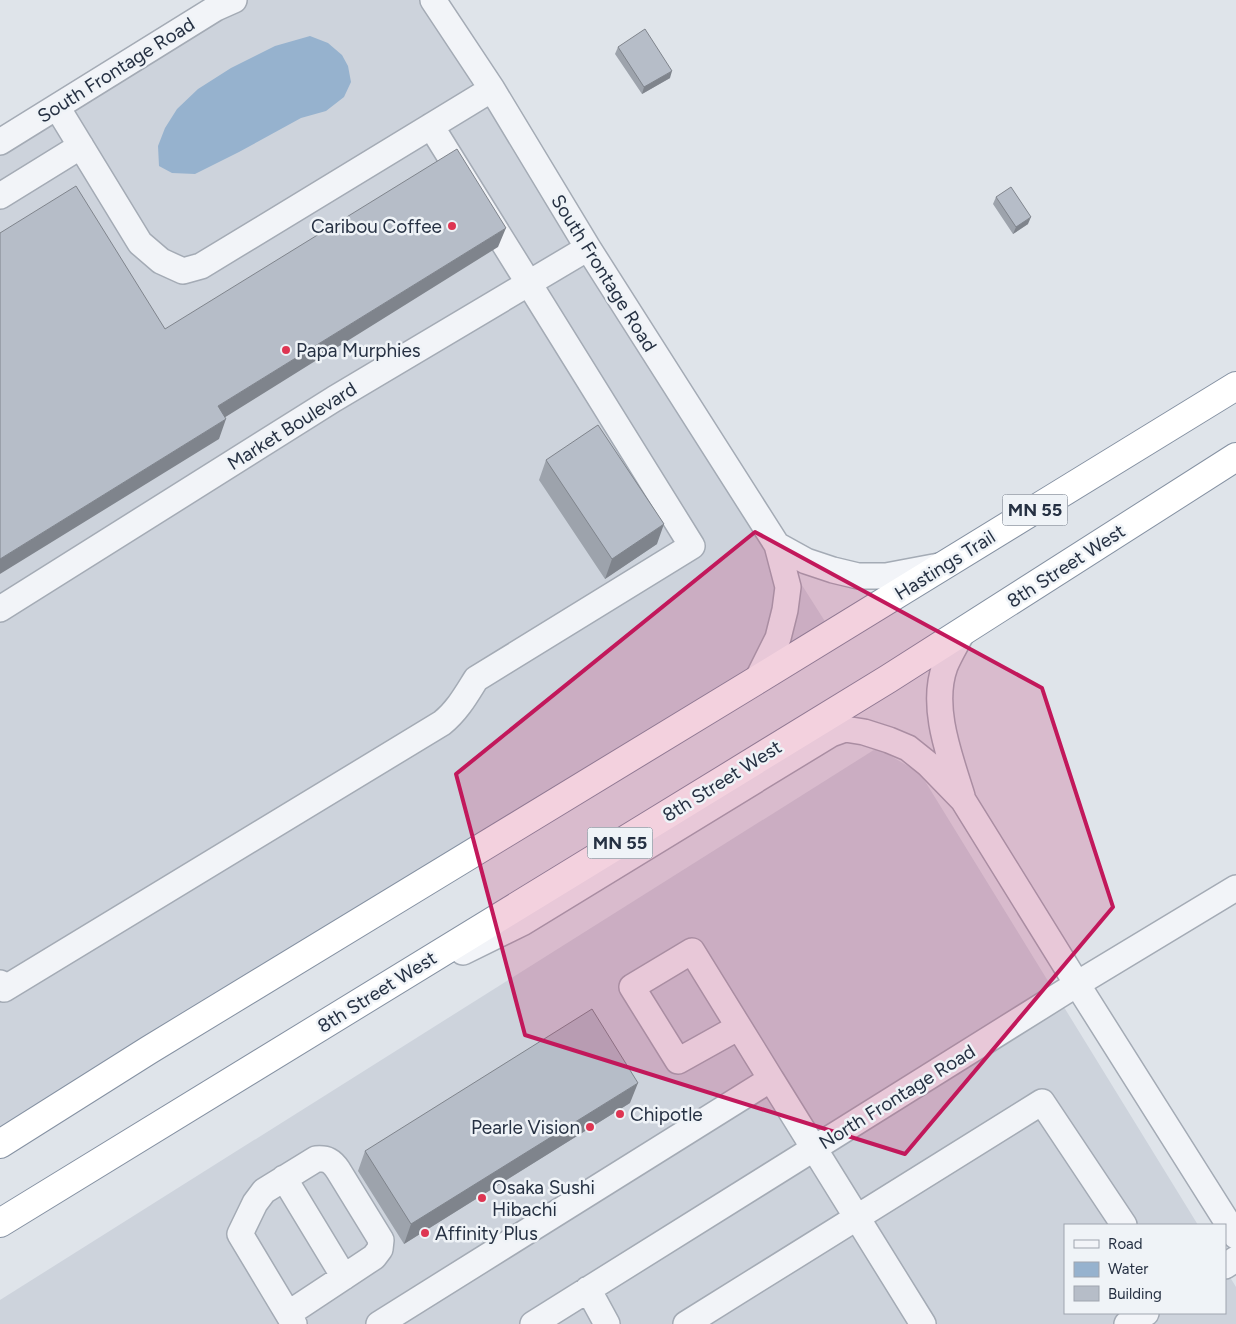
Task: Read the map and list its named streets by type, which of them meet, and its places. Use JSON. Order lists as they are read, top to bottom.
{
  "streets": {
    "highway": ["MN 55", "Hastings Trail", "8th Street West"],
    "street": ["South Frontage Road", "Market Boulevard", "North Frontage Road"]
  },
  "crossings": [
    ["South Frontage Road", "Market Boulevard"],
    ["South Frontage Road", "MN 55"],
    ["South Frontage Road", "Hastings Trail"],
    ["MN 55", "Hastings Trail"]
  ],
  "places": [
    "Caribou Coffee",
    "Papa Murphies",
    "Chipotle",
    "Pearle Vision",
    "Osaka Sushi Hibachi",
    "Affinity Plus"
  ],
  "legend": ["Road", "Water", "Building"]
}
